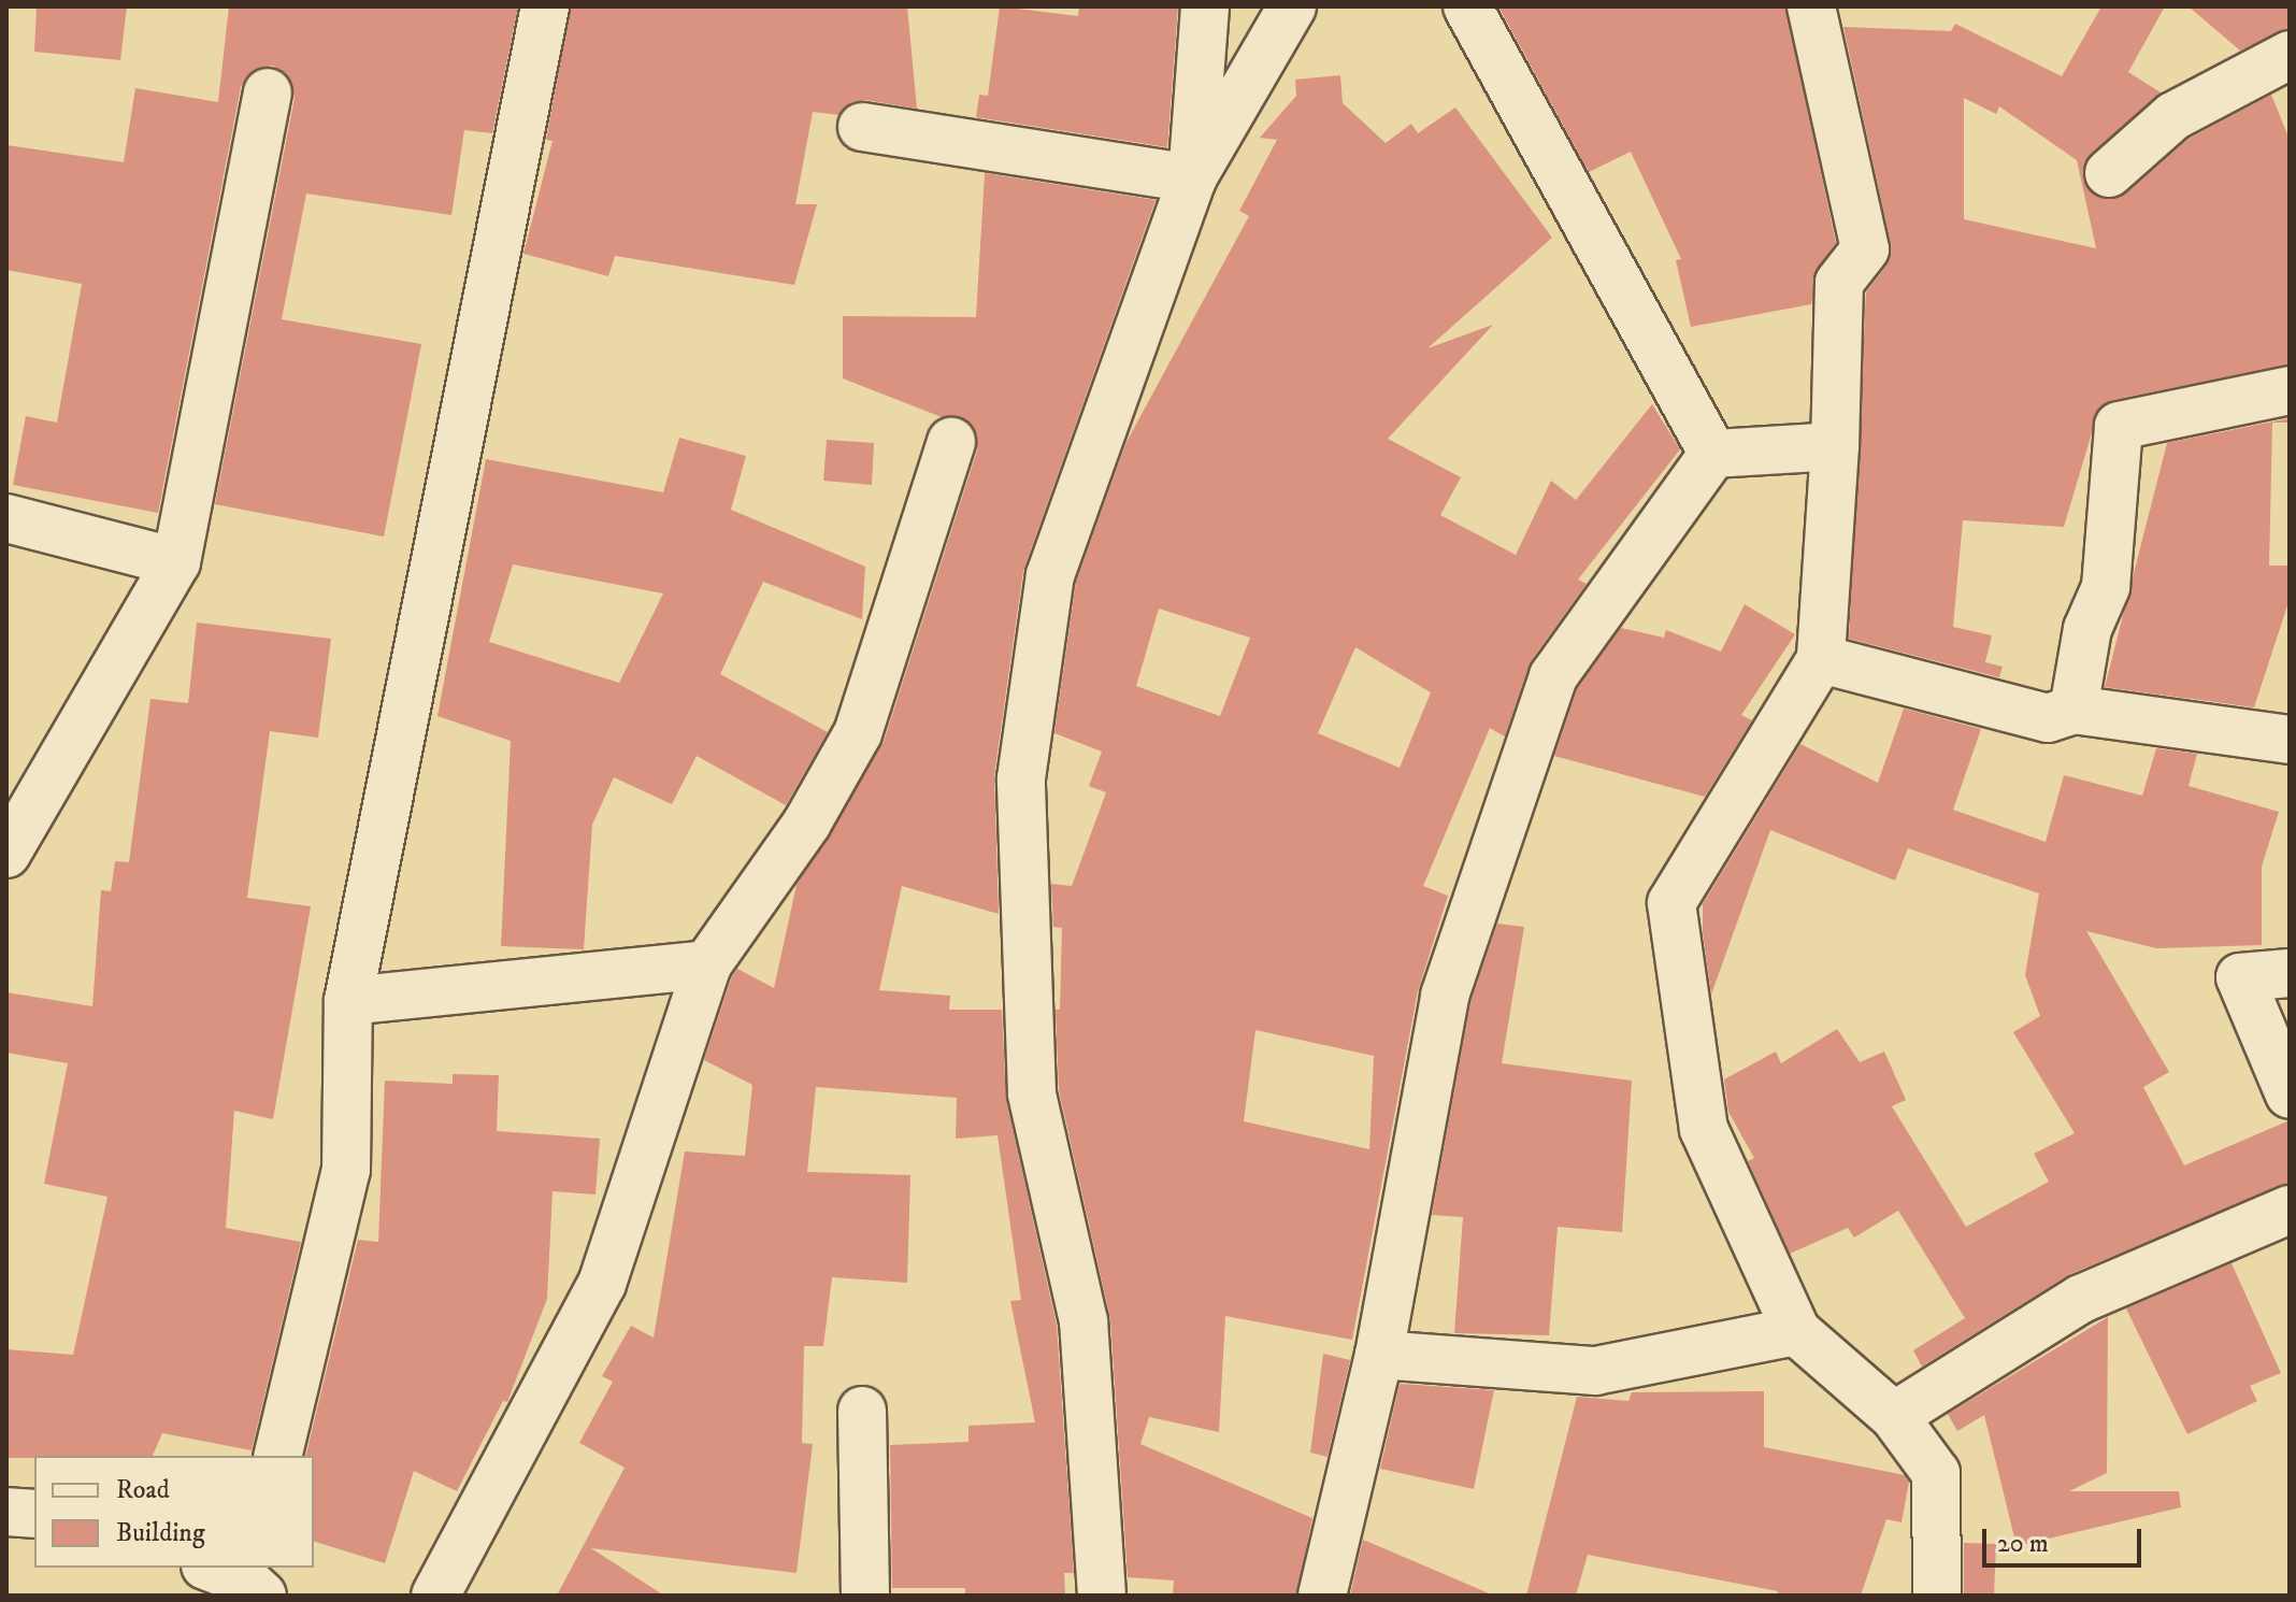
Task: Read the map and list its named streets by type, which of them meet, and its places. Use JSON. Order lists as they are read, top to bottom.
{
  "legend": ["Road", "Building"],
  "scale_bar": "20 m"
}
